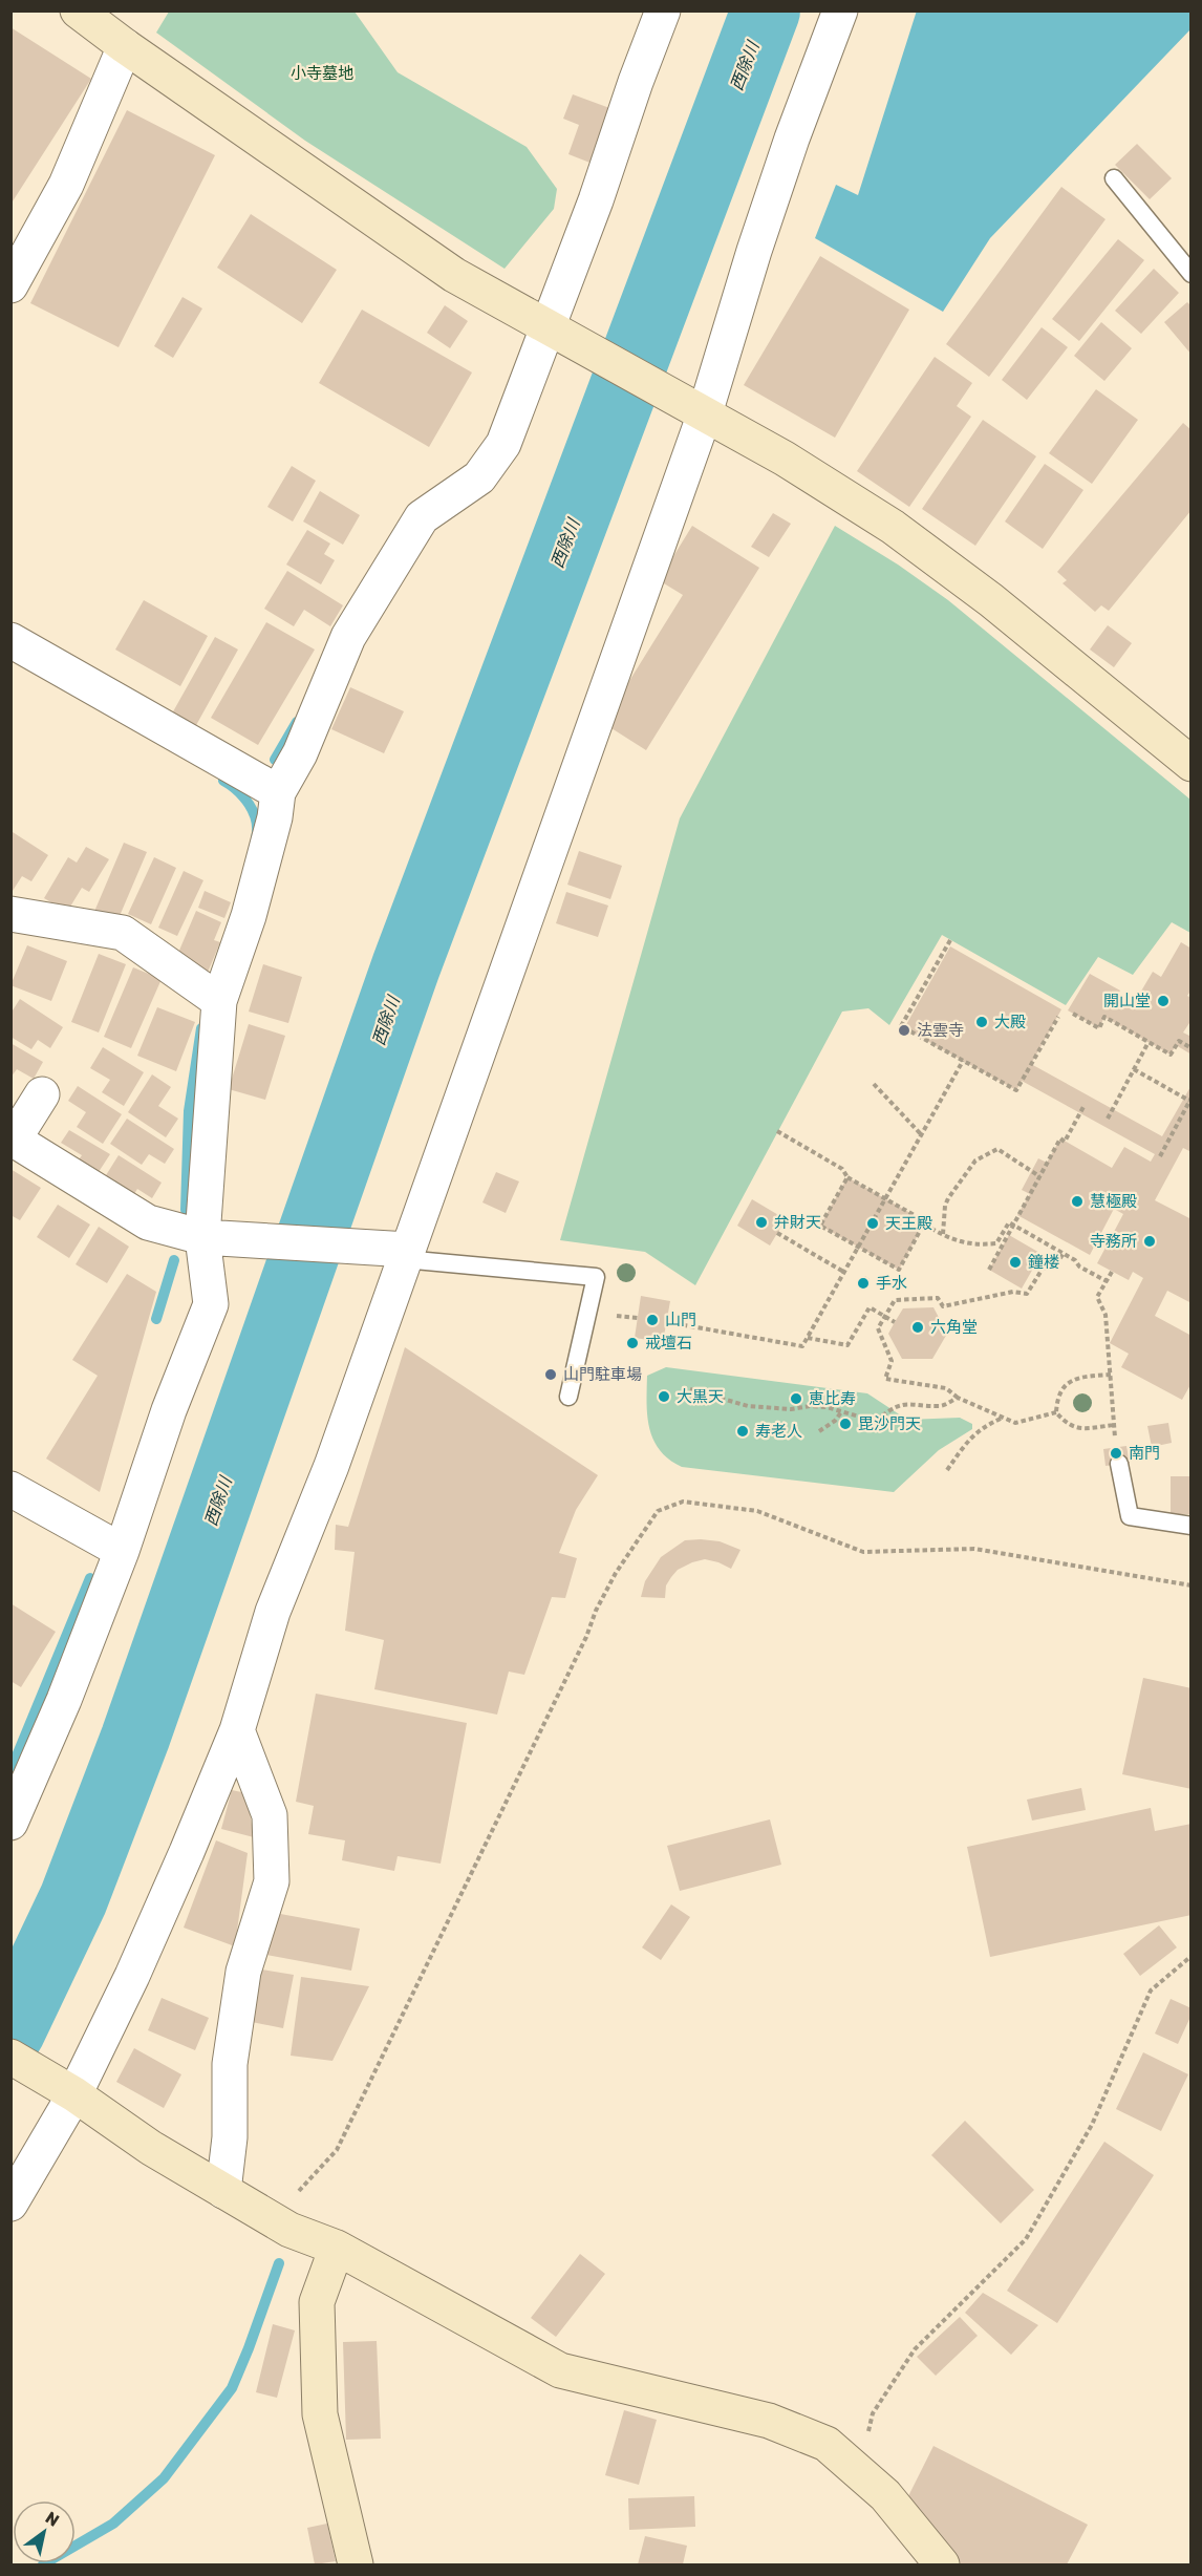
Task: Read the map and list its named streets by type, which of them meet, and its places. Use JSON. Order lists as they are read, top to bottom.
{
  "water": ["西除川"],
  "parks": ["小寺墓地"],
  "places": [
    "開山堂",
    "大殿",
    "法雲寺",
    "慧極殿",
    "弁財天",
    "天王殿",
    "寺務所",
    "鐘楼",
    "手水",
    "山門",
    "六角堂",
    "戒壇石",
    "山門駐車場",
    "大黒天",
    "恵比寿",
    "毘沙門天",
    "寿老人",
    "南門"
  ],
  "north": "top right"
}
